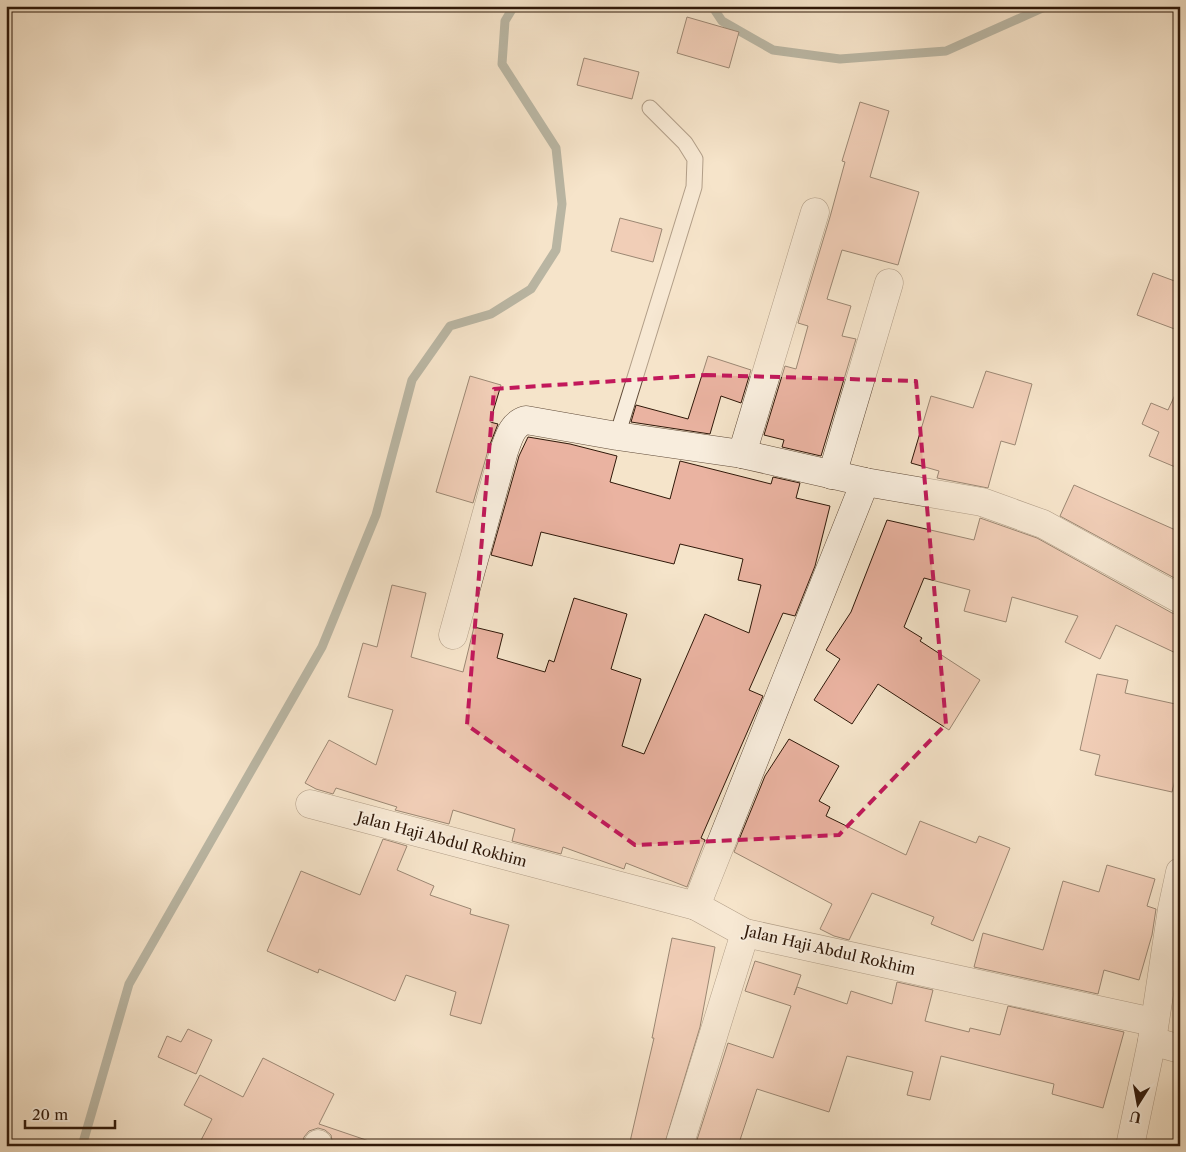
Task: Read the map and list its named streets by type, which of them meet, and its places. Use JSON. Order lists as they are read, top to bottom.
{
  "streets": {
    "street": ["Jalan Haji Abdul Rokhim"]
  },
  "scale_bar": "20 m",
  "north": "bottom"
}
